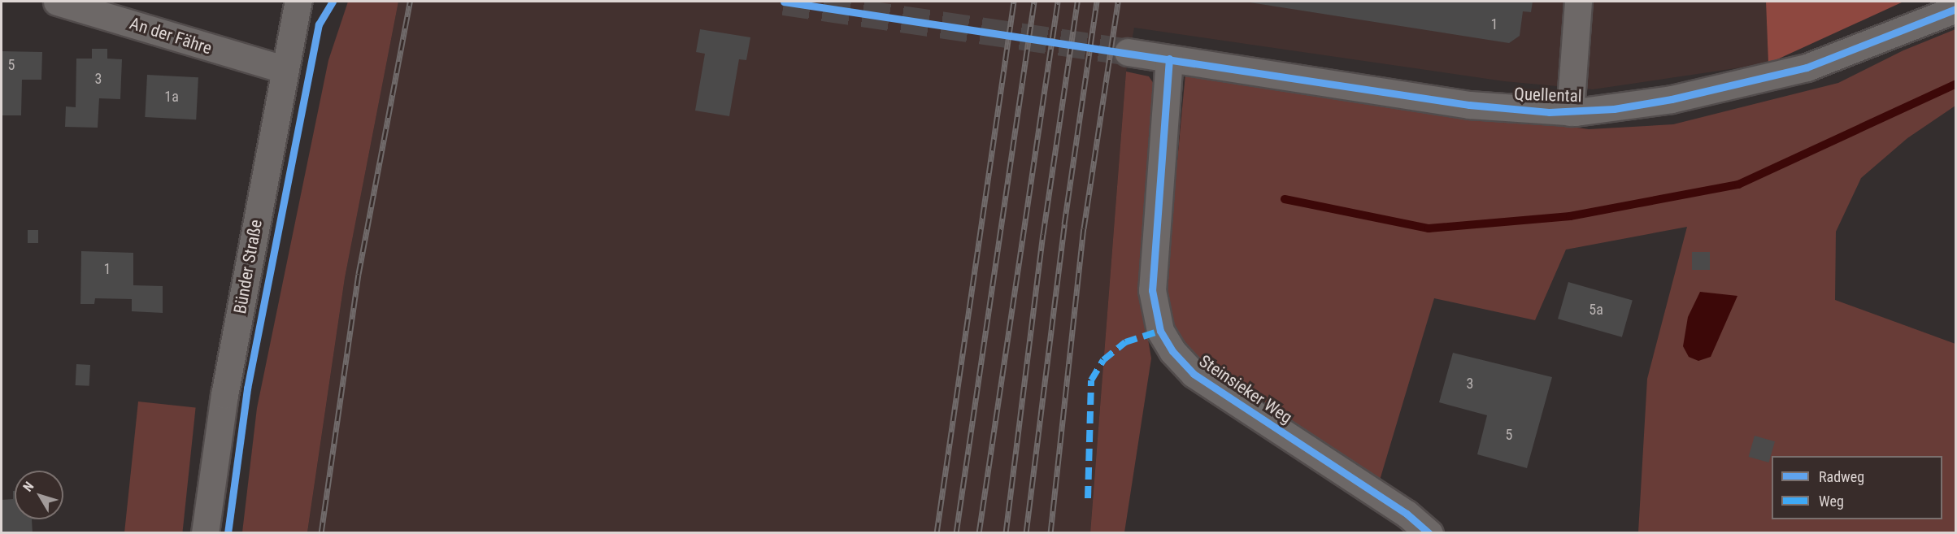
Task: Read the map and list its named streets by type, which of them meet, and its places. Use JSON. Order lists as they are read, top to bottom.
{
  "streets": {
    "street": [
      "An der Fähre",
      "Quellental",
      "Bünder Straße",
      "Steinsieker Weg"
    ]
  },
  "crossings": [
    ["An der Fähre", "Bünder Straße"],
    ["Quellental", "Steinsieker Weg"]
  ],
  "house_numbers": [
    "1",
    "5",
    "3",
    "1a",
    "1",
    "5a",
    "3",
    "5"
  ],
  "legend": ["Radweg", "Weg"],
  "north": "top left"
}
